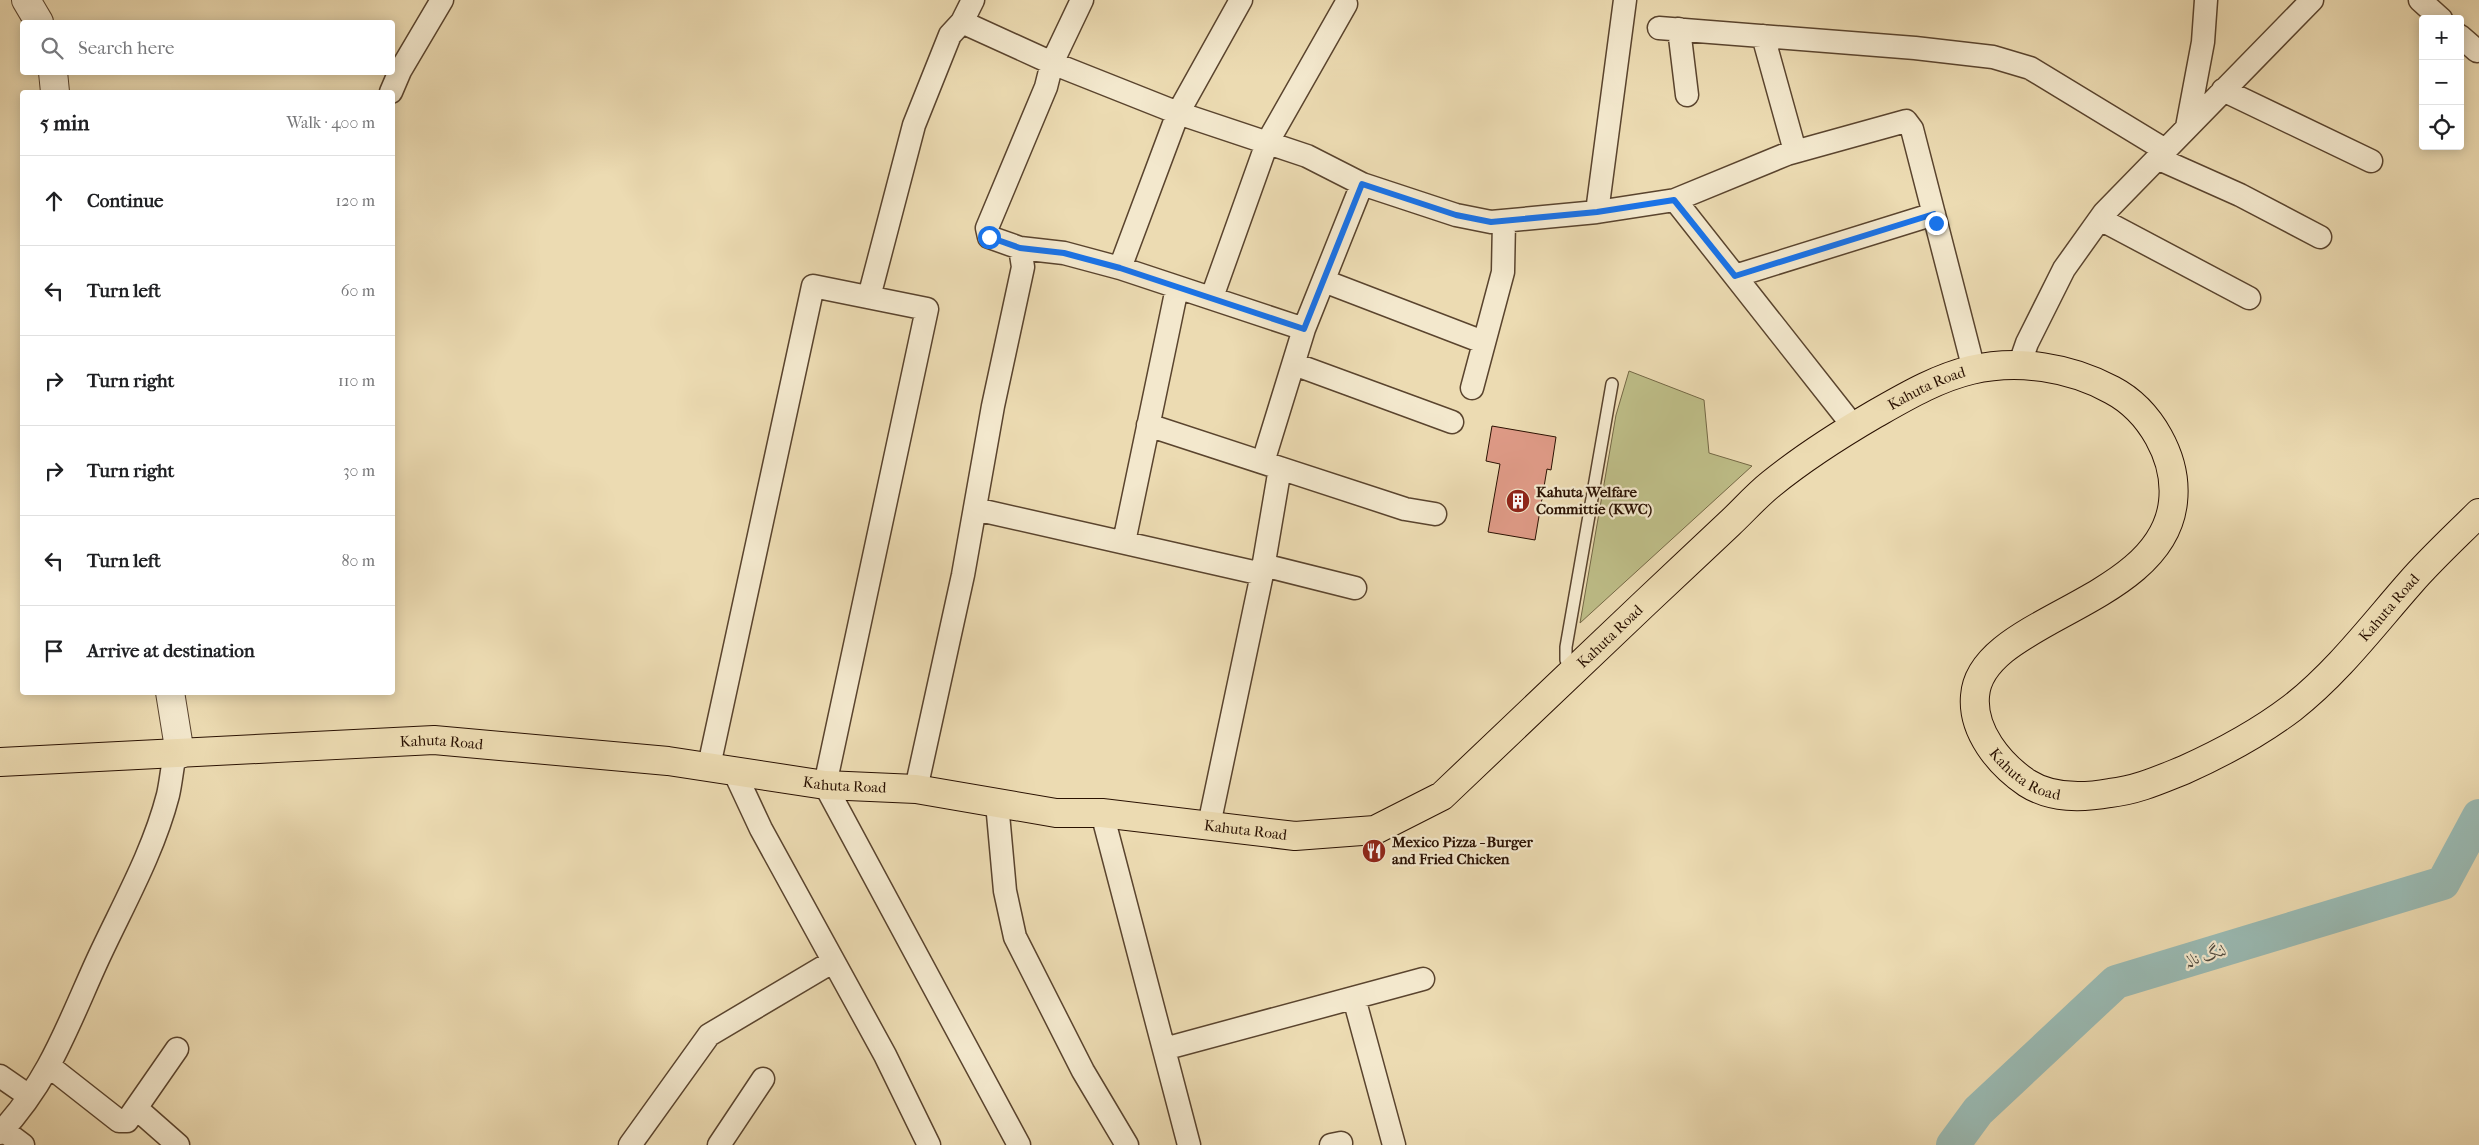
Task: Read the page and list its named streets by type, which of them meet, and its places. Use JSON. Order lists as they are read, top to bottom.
{
  "streets": {
    "highway": ["Kahuta Road"]
  },
  "water": ["لنگ نالہ"],
  "places": {
    "building": ["Kahuta Welfare Committie (KWC)"],
    "restaurant": ["Mexico Pizza - Burger and Fried Chicken"]
  },
  "page": {
    "map_buttons": ["+", "−"],
    "search": "Search here",
    "heading": ["5 min", "Walk · 400 m"],
    "list": [
      ["Continue", "120 m"],
      ["Turn left", "60 m"],
      ["Turn right", "110 m"],
      ["Turn right", "30 m"],
      ["Turn left", "80 m"],
      "Arrive at destination"
    ]
  }
}
